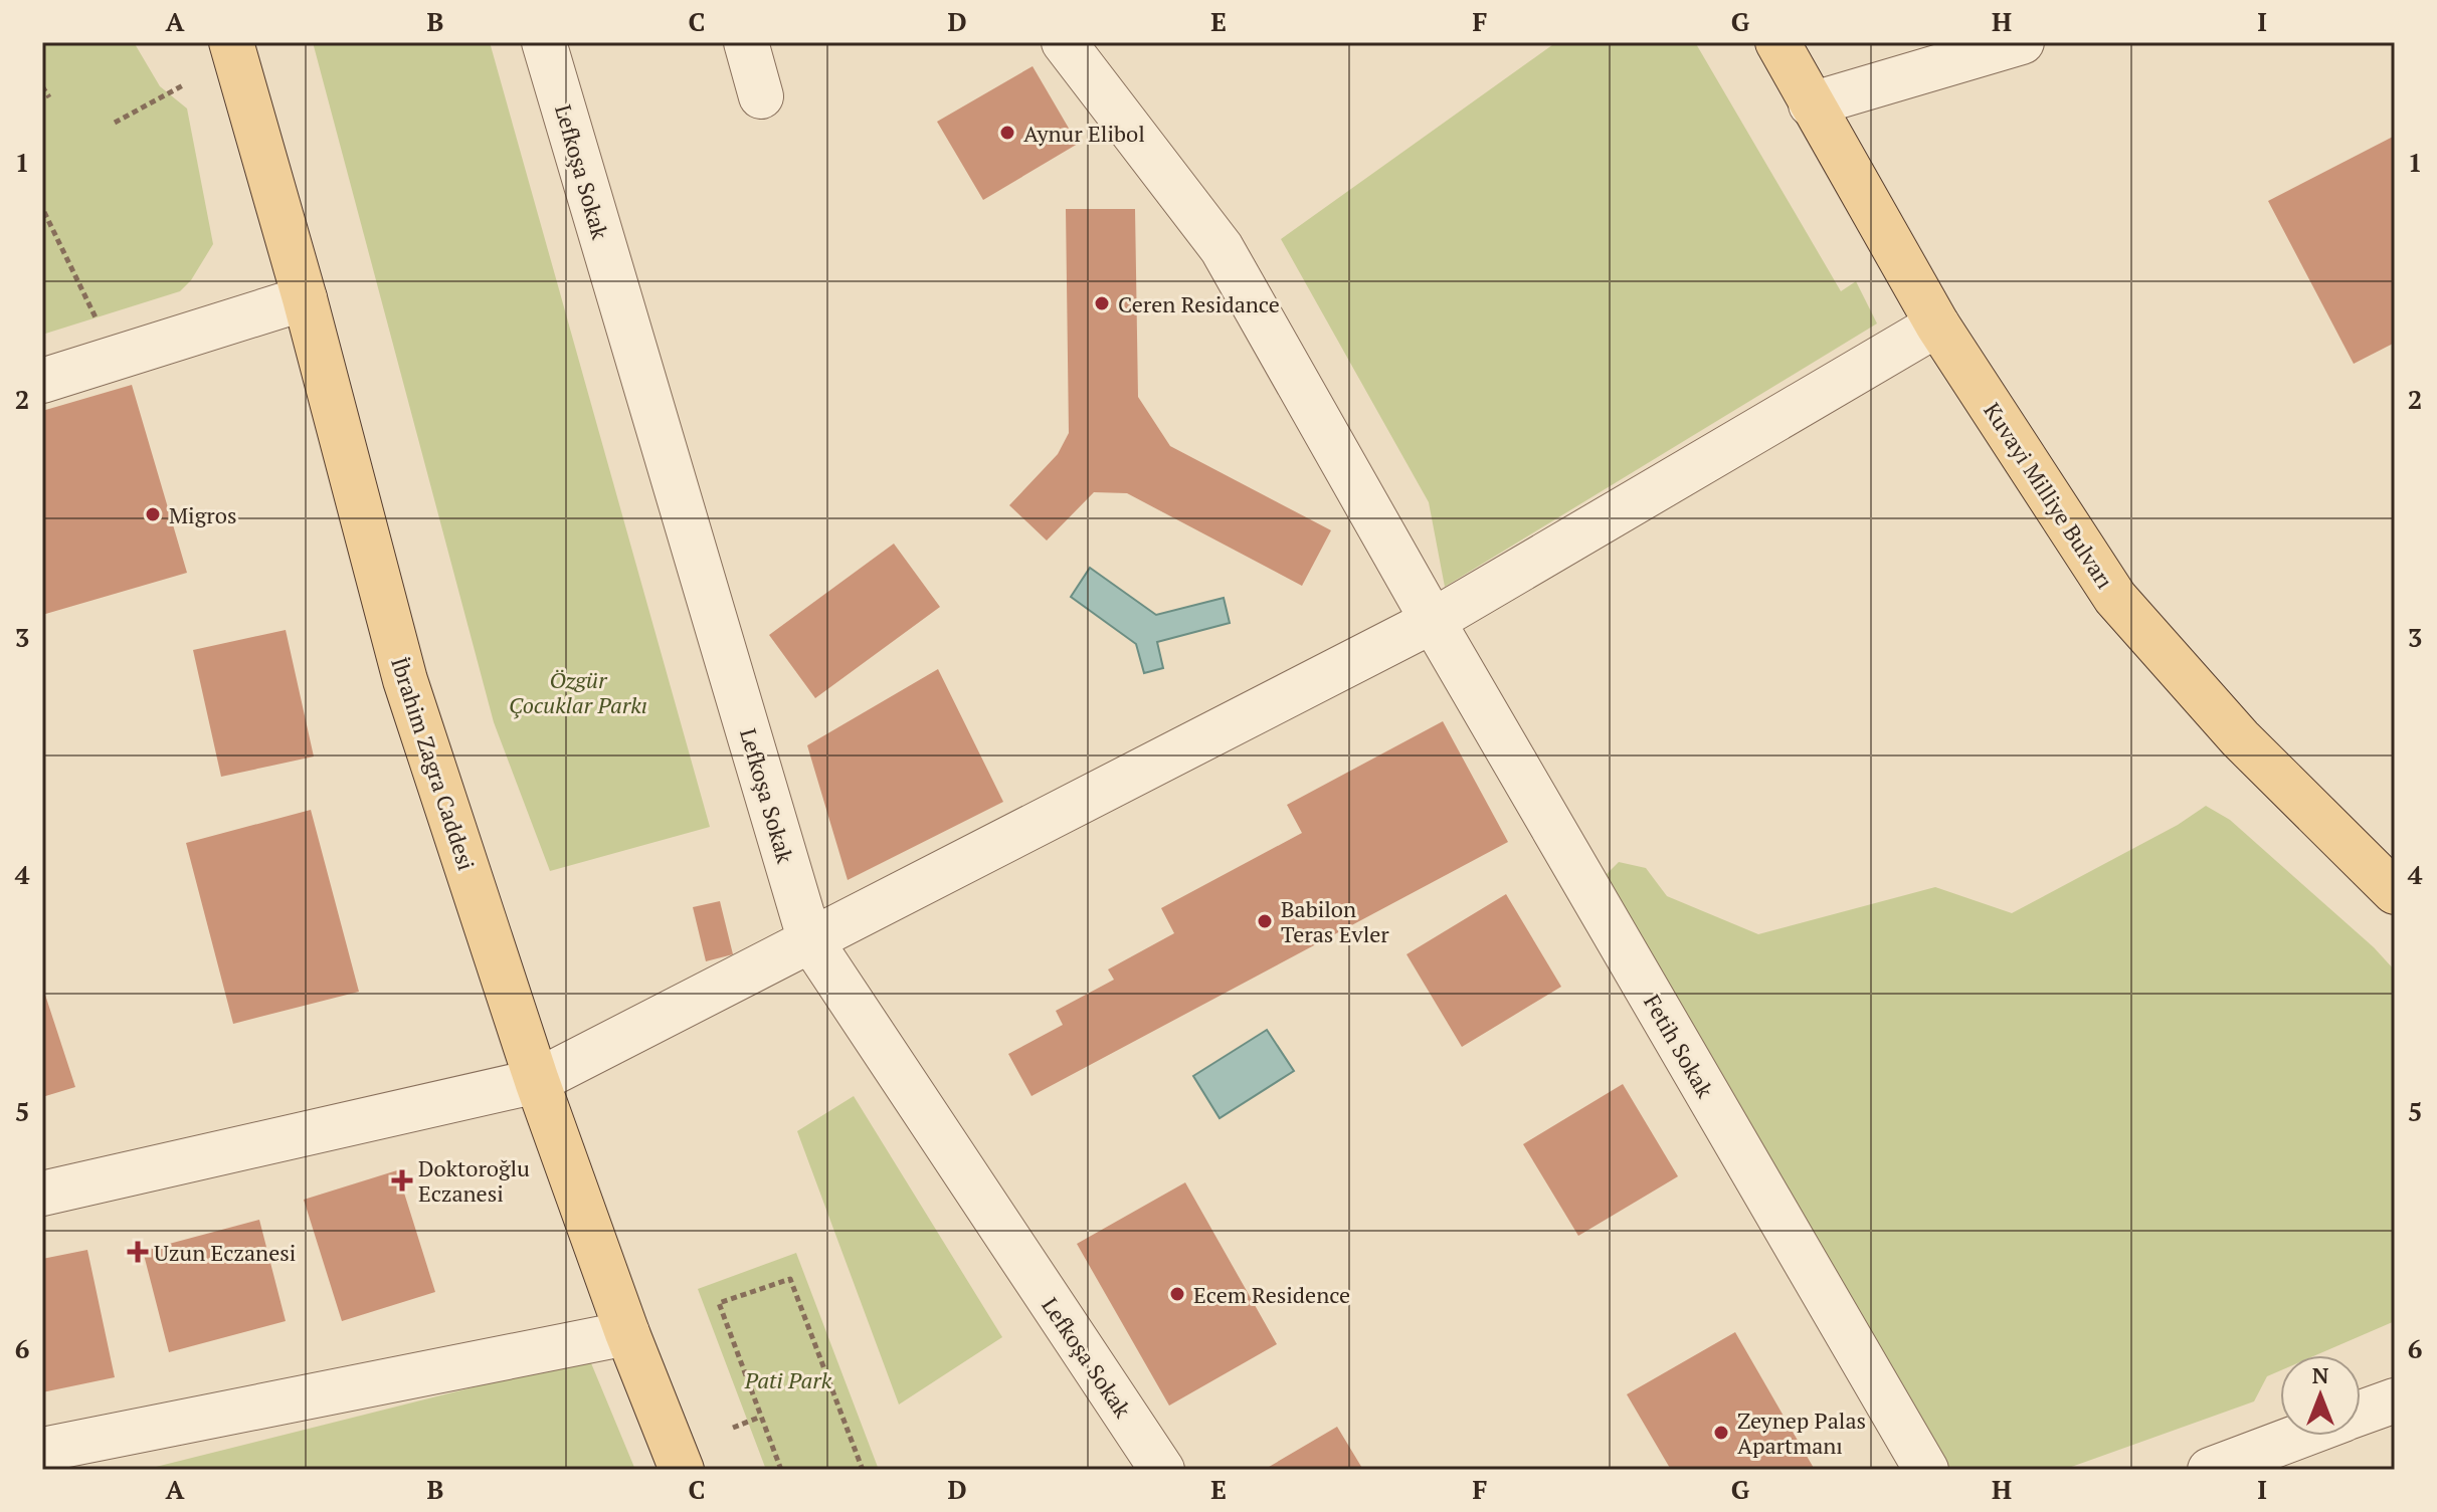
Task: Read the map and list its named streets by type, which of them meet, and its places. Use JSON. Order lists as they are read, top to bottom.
{
  "streets": {
    "main road": ["Kuvayi Milliye Bulvarı", "İbrahim Zagra Caddesi"],
    "street": ["Lefkoşa Sokak", "Fetih Sokak"]
  },
  "parks": ["Özgür Çocuklar Parkı", "Pati Park"],
  "places": {
    "other": [
      "Aynur Elibol",
      "Ceren Residance",
      "Migros",
      "Babilon Teras Evler",
      "Ecem Residence",
      "Zeynep Palas Apartmanı"
    ],
    "health": ["Doktoroğlu Eczanesi", "Uzun Eczanesi"]
  },
  "north": "top",
  "grid": {
    "columns": [
      "A",
      "B",
      "C",
      "D",
      "E",
      "F",
      "G",
      "H",
      "I"
    ],
    "rows": [
      "1",
      "2",
      "3",
      "4",
      "5",
      "6"
    ]
  }
}
